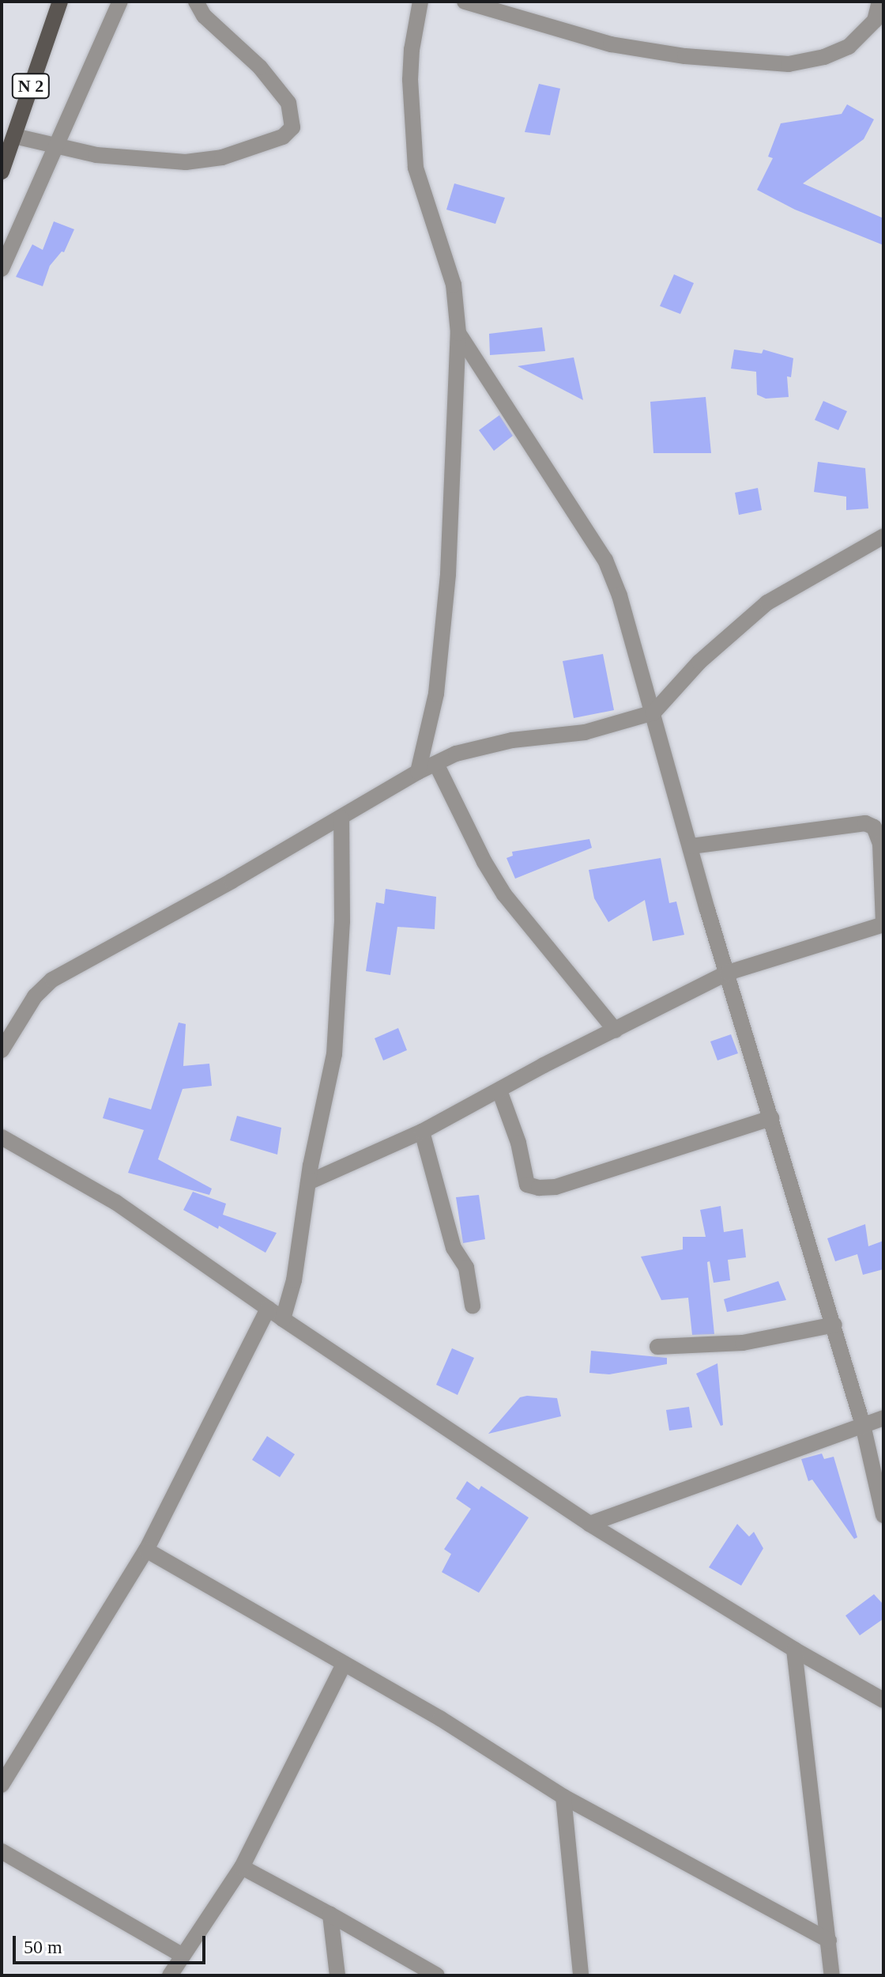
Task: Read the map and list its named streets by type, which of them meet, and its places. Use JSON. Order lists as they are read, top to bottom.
{
  "streets": {
    "main road": ["N 2"]
  },
  "scale_bar": "50 m"
}
